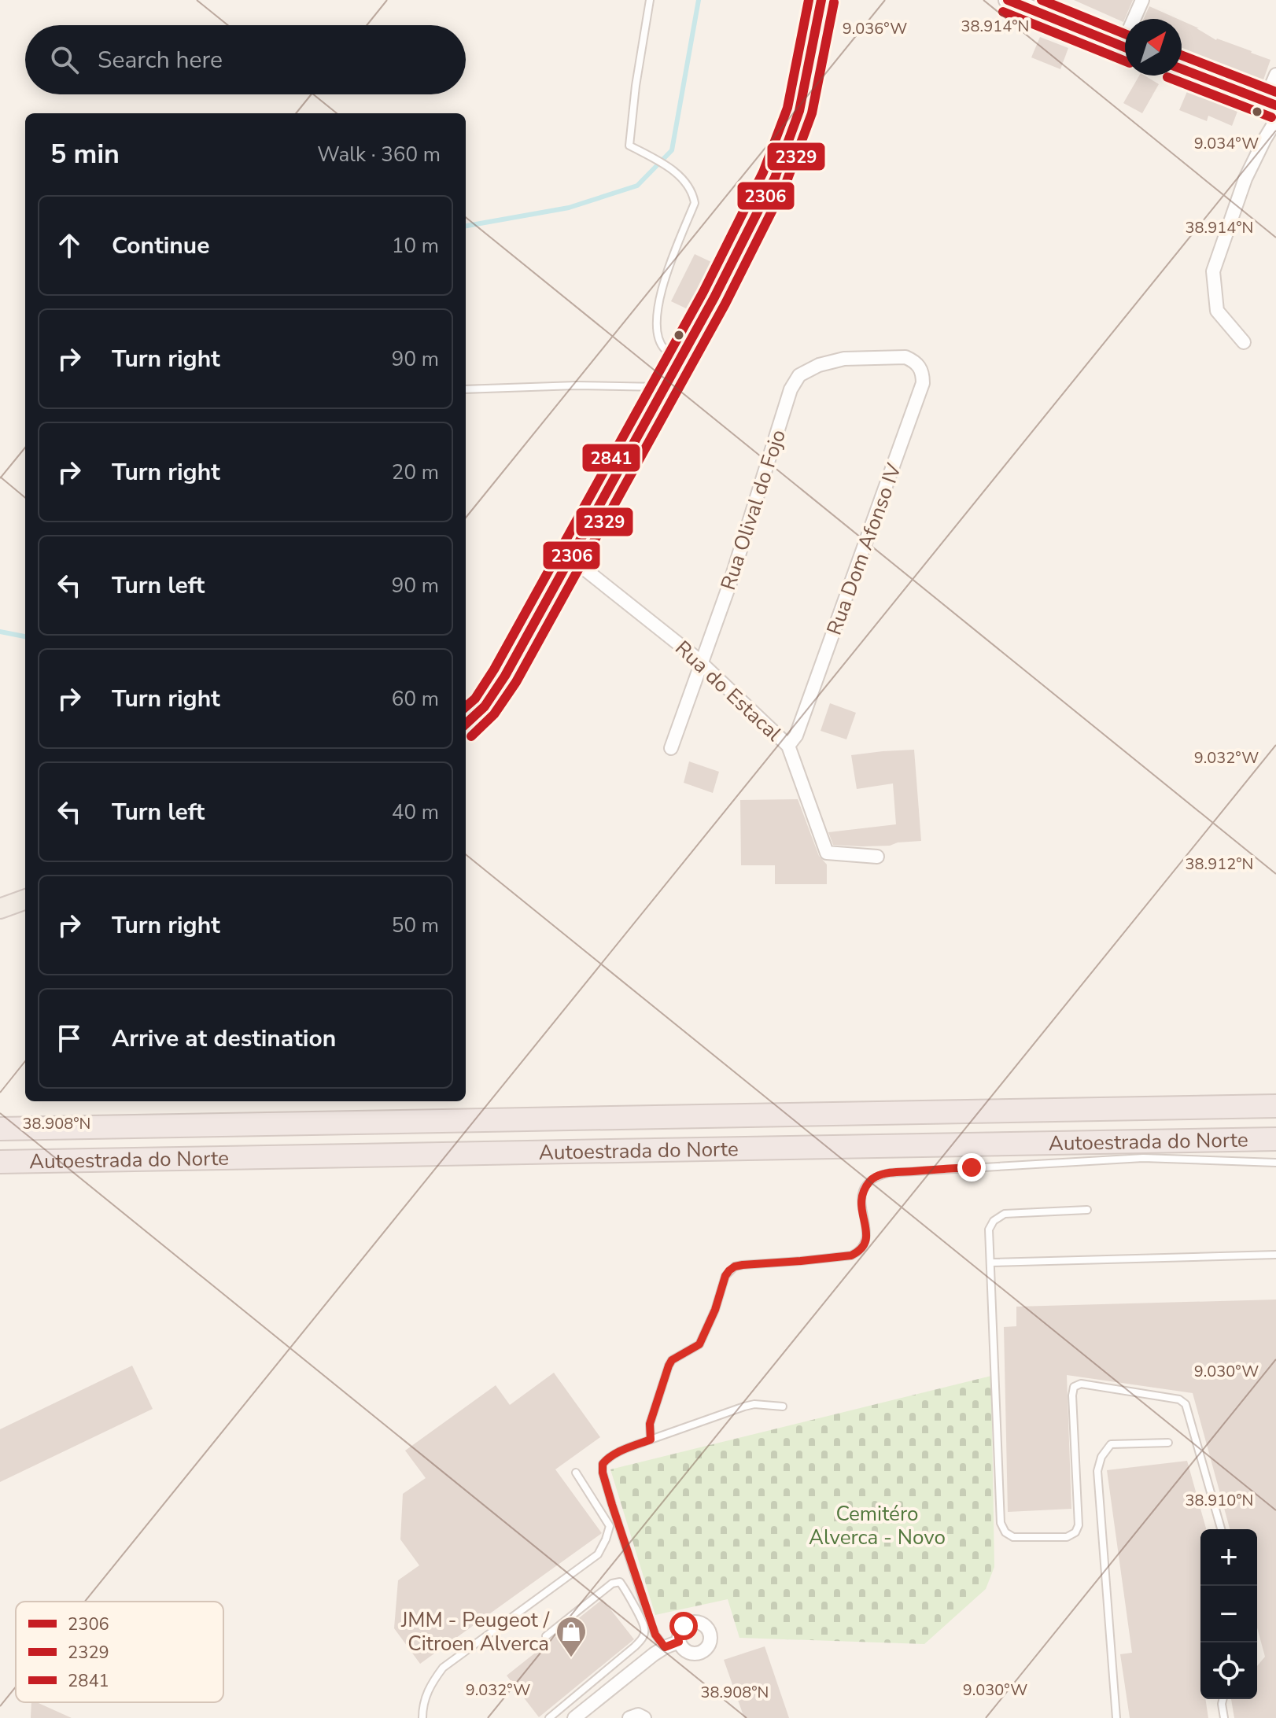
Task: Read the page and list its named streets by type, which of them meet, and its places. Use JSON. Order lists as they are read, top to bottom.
{
  "streets": {
    "highway": ["Autoestrada do Norte"],
    "street": ["Rua Olival do Fojo", "Rua Dom Afonso IV", "Rua do Estacal"]
  },
  "crossings": [
    ["Rua Olival do Fojo", "Rua Dom Afonso IV"],
    ["Rua Olival do Fojo", "Rua do Estacal"],
    ["Rua Dom Afonso IV", "Rua do Estacal"]
  ],
  "parks": ["Cemitéro Alverca - Novo"],
  "places": {
    "shop": ["JMM - Peugeot / Citroen Alverca"]
  },
  "lines": ["transit line 2306", "transit line 2841", "transit line 2329"],
  "legend": ["2306", "2329", "2841"],
  "north": "top right",
  "page": {
    "search": "Search here",
    "heading": ["5 min", "Walk · 360 m"],
    "list": [
      ["Continue", "10 m"],
      ["Turn right", "90 m"],
      ["Turn right", "20 m"],
      ["Turn left", "90 m"],
      ["Turn right", "60 m"],
      ["Turn left", "40 m"],
      ["Turn right", "50 m"],
      "Arrive at destination"
    ],
    "map_buttons": ["+", "−"]
  },
  "coordinates": [
    "38.914°N",
    "9.036°W",
    "9.034°W",
    "9.032°W",
    "38.912°N",
    "38.908°N",
    "9.030°W",
    "38.910°N"
  ]
}
